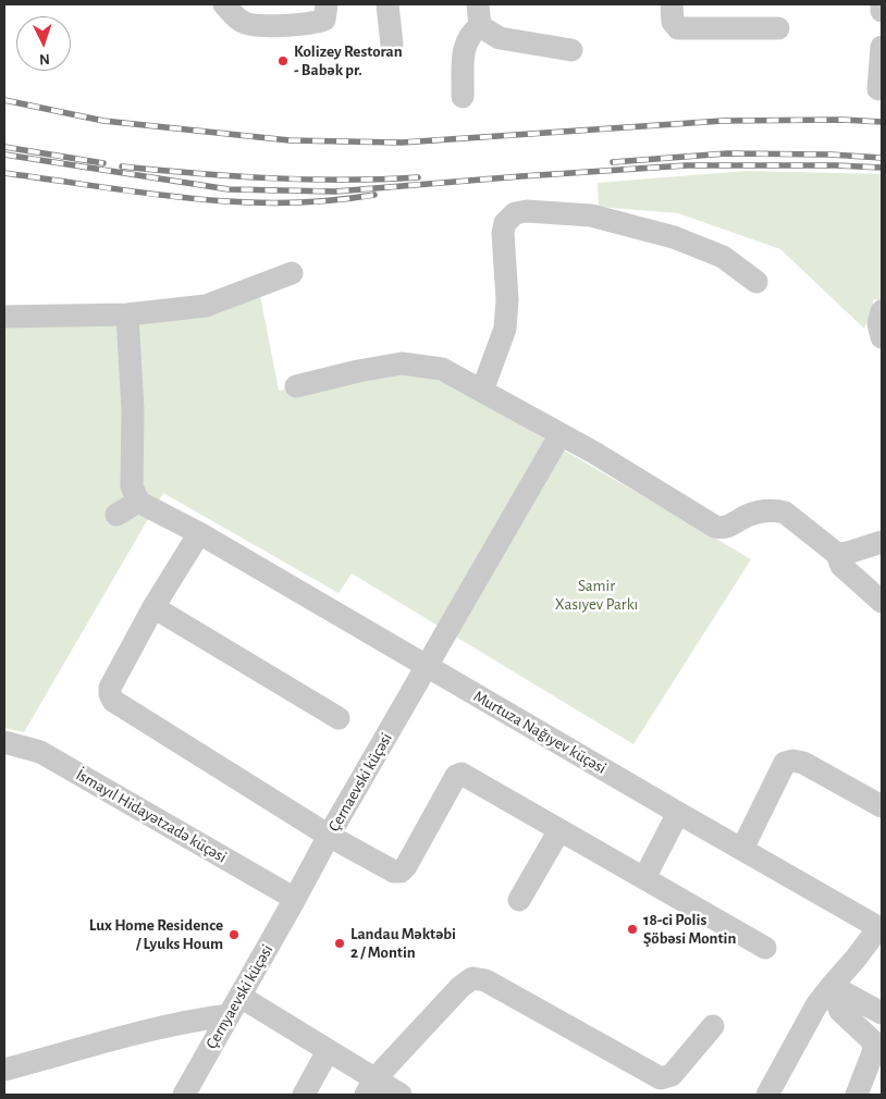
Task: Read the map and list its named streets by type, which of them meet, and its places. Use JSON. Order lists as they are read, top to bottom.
{
  "streets": {
    "street": [
      "Murtuza Nağıyev küçəsi",
      "Çernaevski küçəsi",
      "İsmayıl Hidayətzadə küçəsi",
      "Çernyaevski küçəsi"
    ]
  },
  "crossings": [
    ["Murtuza Nağıyev küçəsi", "Çernaevski küçəsi"],
    ["Çernaevski küçəsi", "İsmayıl Hidayətzadə küçəsi"],
    ["Çernaevski küçəsi", "Çernyaevski küçəsi"],
    ["İsmayıl Hidayətzadə küçəsi", "Çernyaevski küçəsi"]
  ],
  "parks": ["Samir Xasıyev Parkı"],
  "places": [
    "Kolizey Restoran - Babək pr.",
    "18-ci Polis Şöbəsi Montin",
    "Lux Home Residence / Lyuks Houm",
    "Landau Məktəbi 2 / Montin"
  ],
  "north": "bottom"
}
